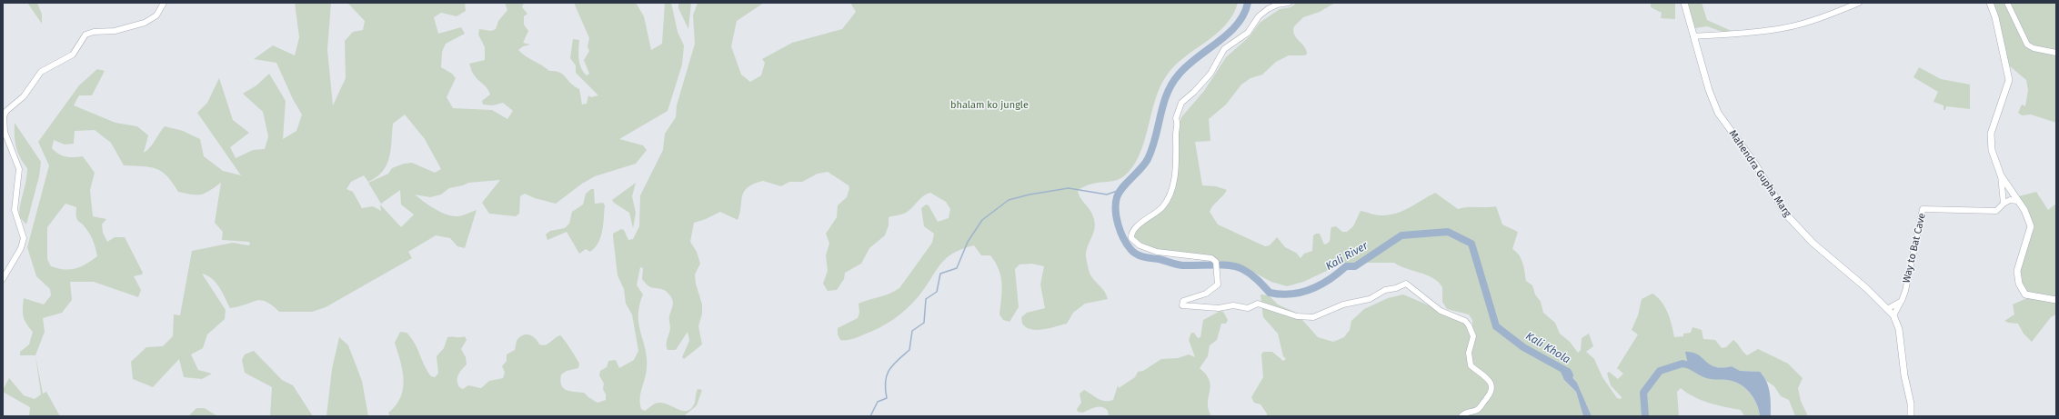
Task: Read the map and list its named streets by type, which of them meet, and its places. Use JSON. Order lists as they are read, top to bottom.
{
  "streets": {
    "main road": ["Mahendra Gupha Marg"],
    "street": ["Way to Bat Cave"]
  },
  "water": ["Kali River", "Kali Khola"],
  "parks": ["bhalam ko jungle"]
}
